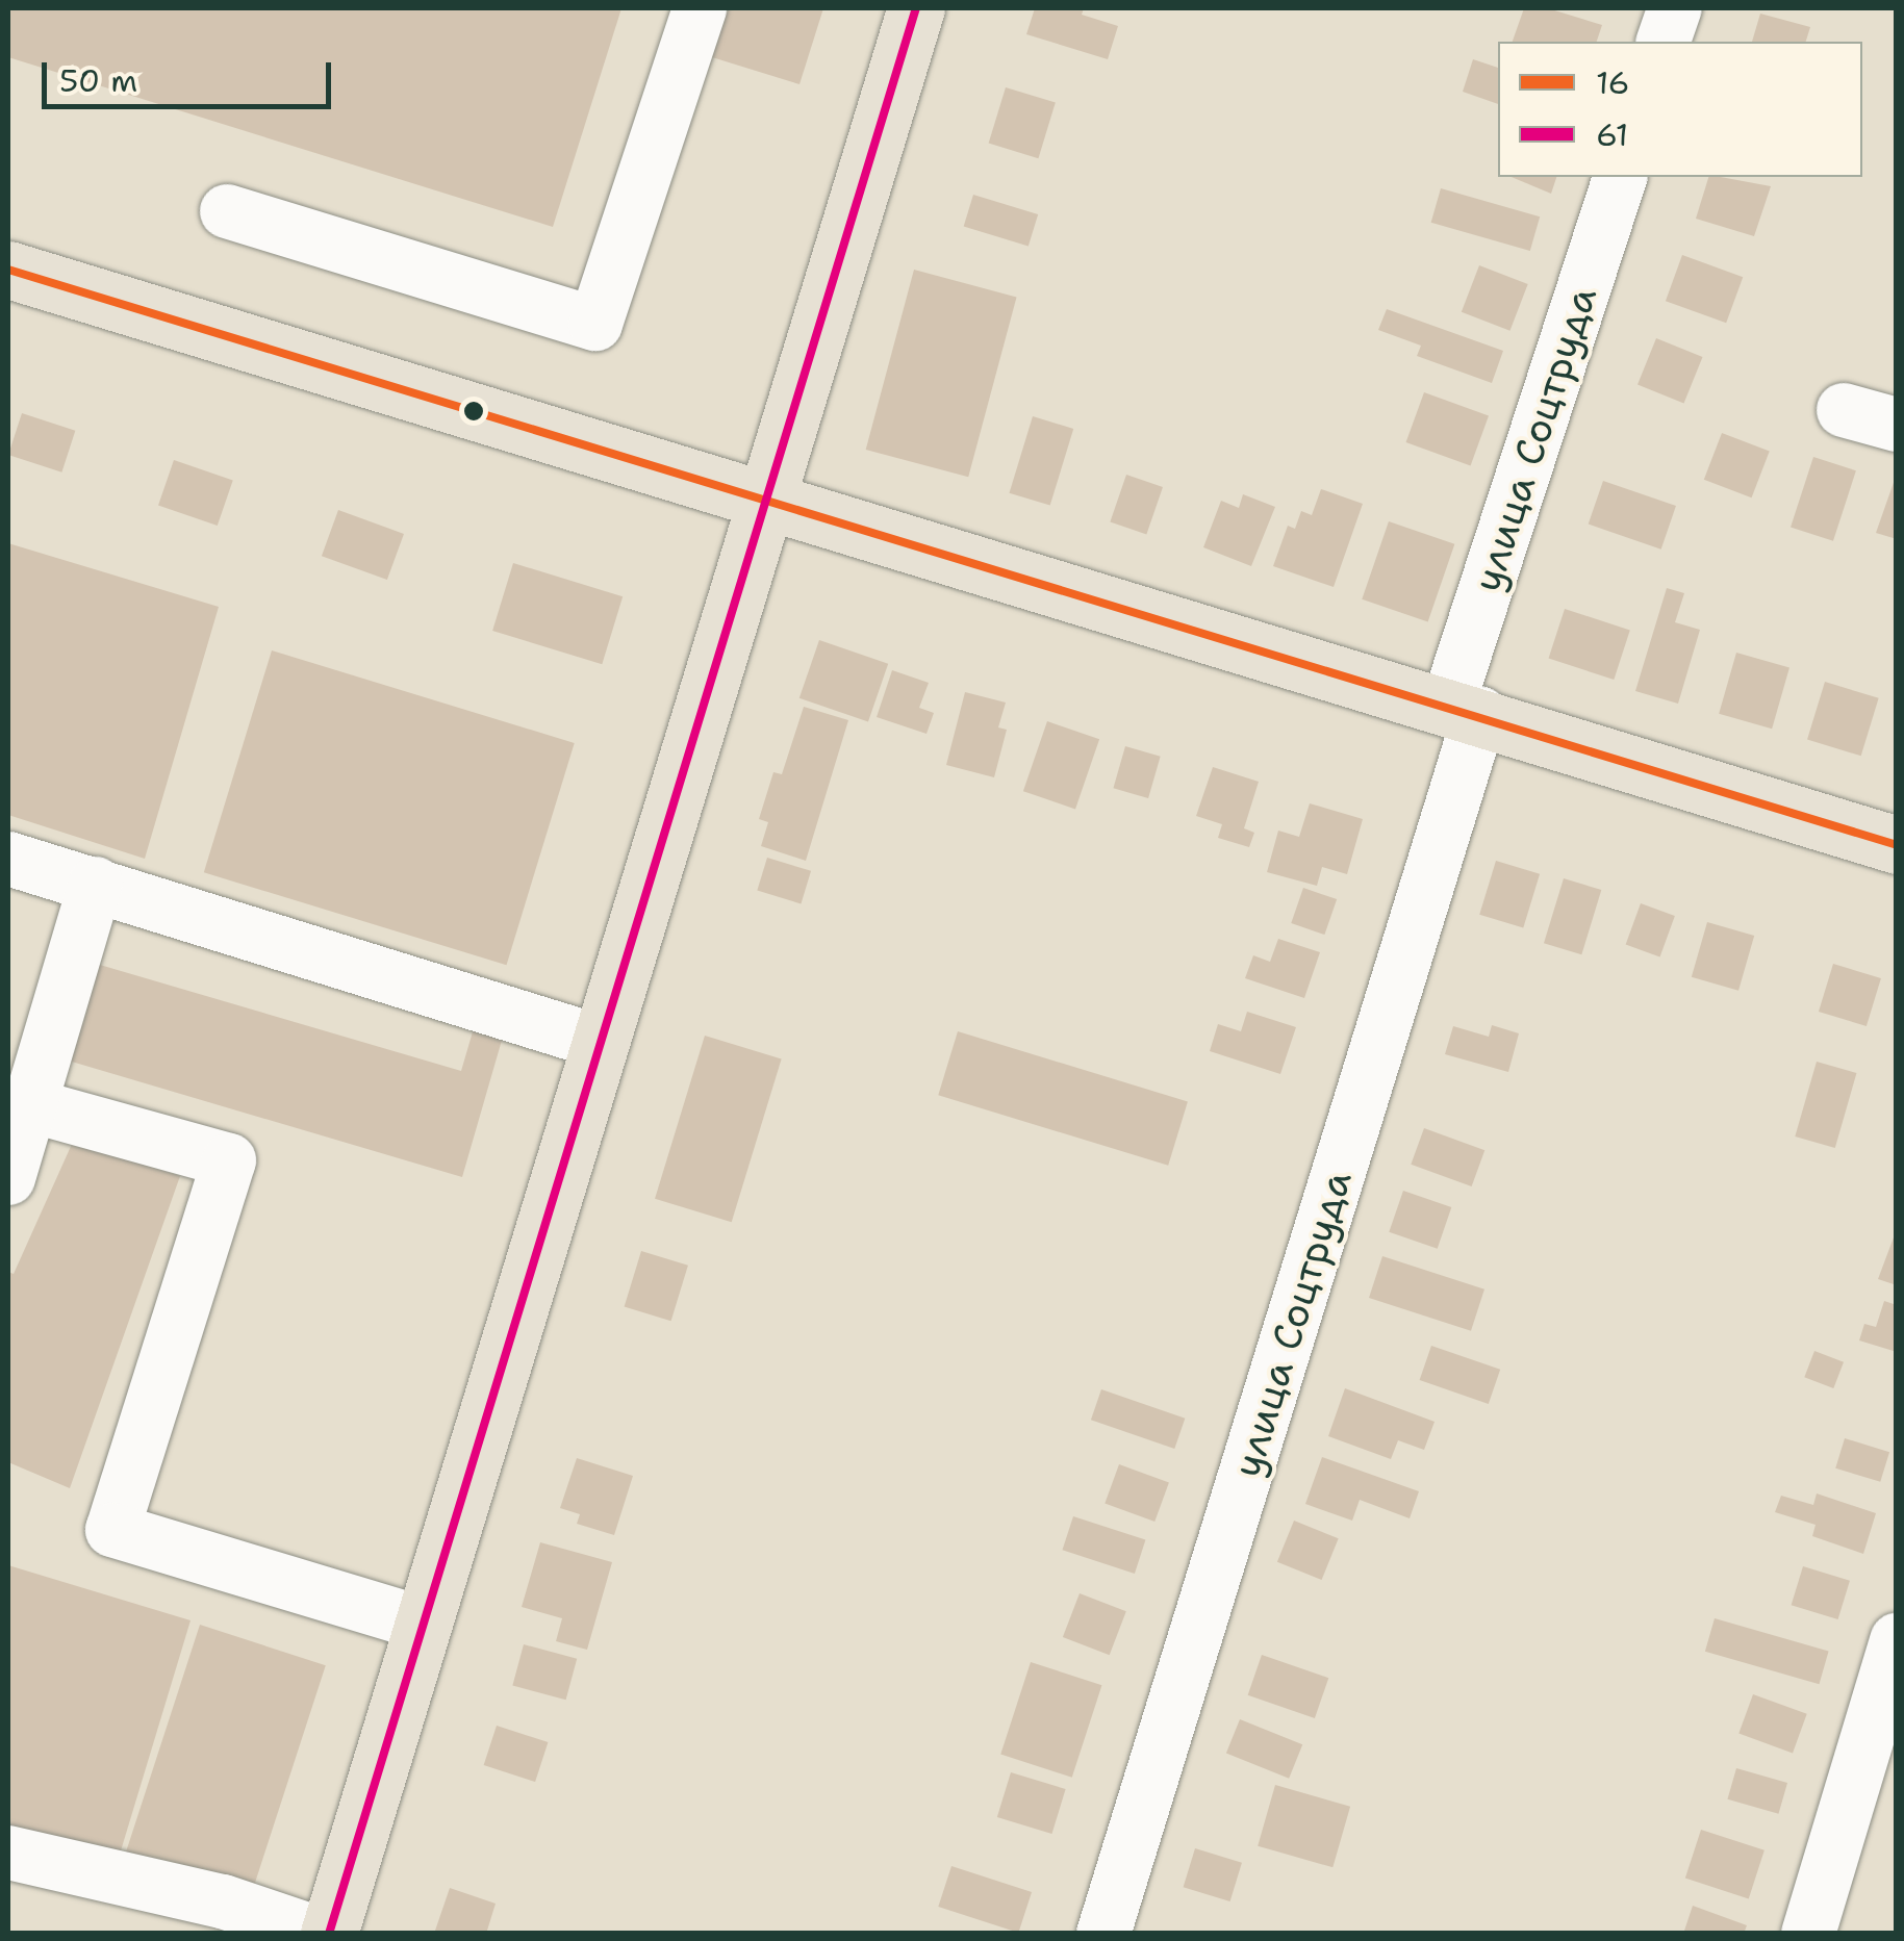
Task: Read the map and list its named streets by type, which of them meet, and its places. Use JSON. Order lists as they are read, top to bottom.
{
  "streets": {
    "street": ["улица Соцтруда"]
  },
  "lines": ["transit line 61", "transit line 16"],
  "legend": ["16", "61"],
  "scale_bar": "50 m"
}
